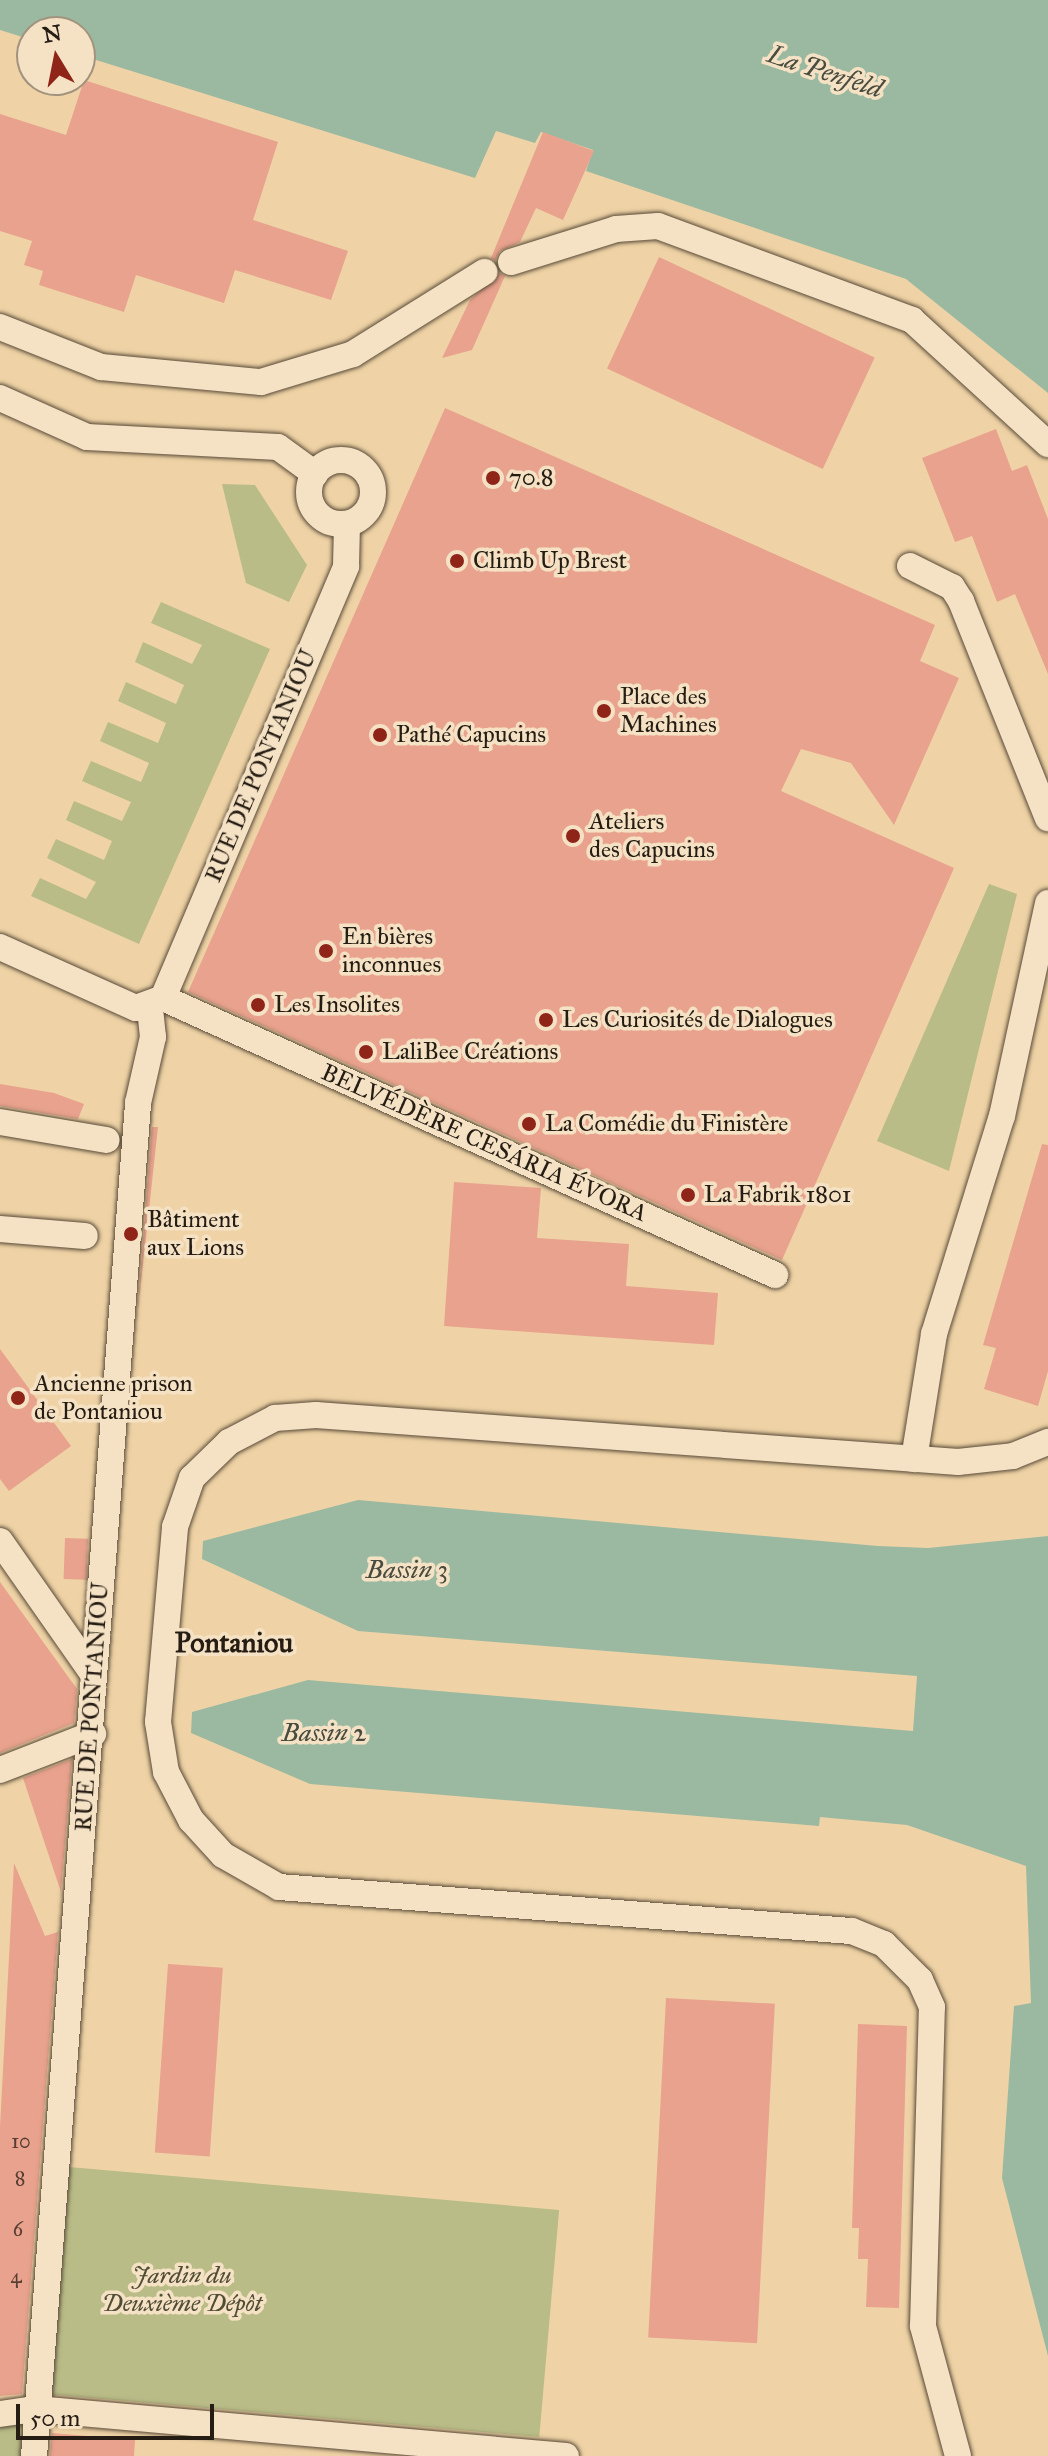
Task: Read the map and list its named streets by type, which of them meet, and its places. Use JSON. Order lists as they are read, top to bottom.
{
  "streets": {
    "street": ["RUE DE PONTANIOU", "BELVÉDÈRE CESÁRIA ÉVORA"]
  },
  "crossings": [
    ["RUE DE PONTANIOU", "BELVÉDÈRE CESÁRIA ÉVORA"]
  ],
  "districts": ["Pontaniou"],
  "water": ["La Penfeld", "Bassin 3", "Bassin 2"],
  "parks": ["Jardin du Deuxième Dépôt"],
  "places": [
    "70.8",
    "Climb Up Brest",
    "Place des Machines",
    "Pathé Capucins",
    "Ateliers des Capucins",
    "En bières inconnues",
    "Les Insolites",
    "Les Curiosités de Dialogues",
    "LaliBee Créations",
    "La Comédie du Finistère",
    "La Fabrik 1801",
    "Bâtiment aux Lions",
    "Ancienne prison de Pontaniou"
  ],
  "house_numbers": [
    "10",
    "8",
    "6",
    "4"
  ],
  "scale_bar": "50 m",
  "north": "top"
}
